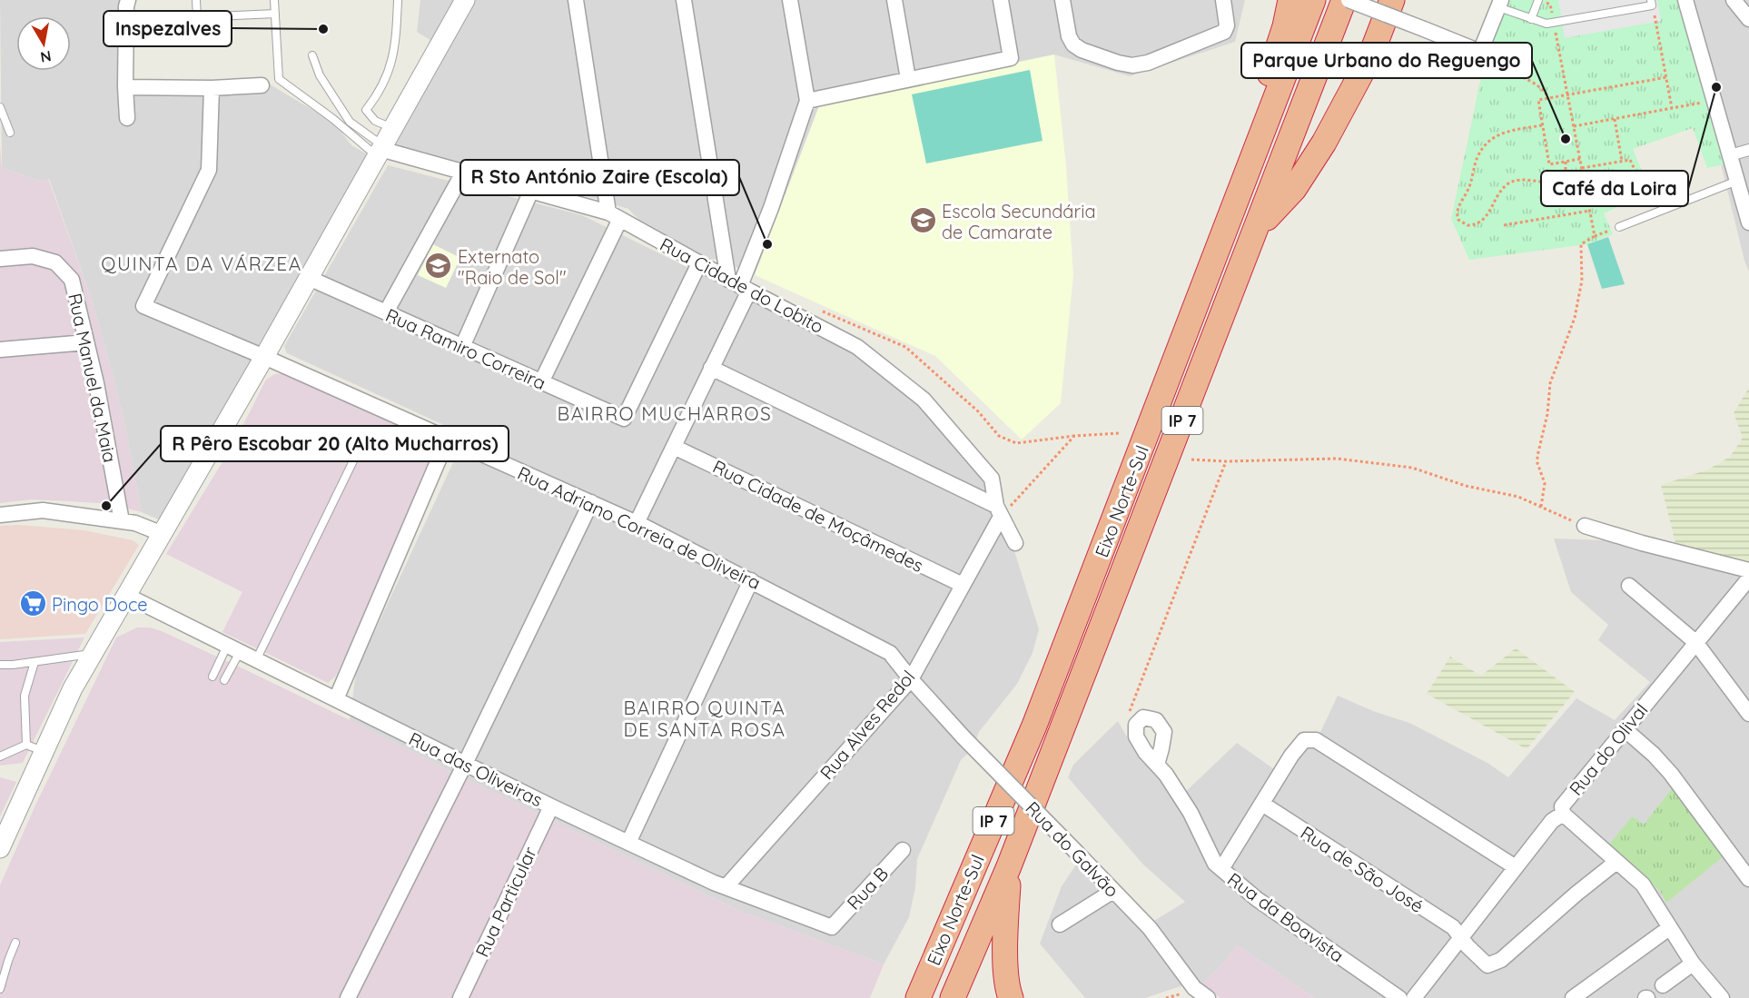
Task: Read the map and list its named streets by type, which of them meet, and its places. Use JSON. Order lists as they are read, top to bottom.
{
  "streets": {
    "highway": ["IP 7", "Eixo Norte-Sul"],
    "street": [
      "Rua Cidade do Lobito",
      "Rua Ramiro Correira",
      "Rua Manuel da Maia",
      "Rua Cidade de Moçâmedes",
      "Rua Adriano Correia de Oliveira",
      "Rua Alves Redol",
      "Rua do Olival",
      "Rua das Oliveiras",
      "Rua do Galvão",
      "Rua de São José",
      "Rua B",
      "Rua Particular",
      "Rua da Boavista"
    ]
  },
  "crossings": [
    ["Rua Cidade do Lobito", "Rua Ramiro Correira"],
    ["Rua Cidade do Lobito", "Rua Alves Redol"],
    ["Rua Cidade de Moçâmedes", "Rua Alves Redol"],
    ["Rua Adriano Correia de Oliveira", "Rua Alves Redol"],
    ["Rua Adriano Correia de Oliveira", "Rua do Galvão"],
    ["Rua Alves Redol", "Rua das Oliveiras"],
    ["Rua Alves Redol", "Rua do Galvão"],
    ["Rua do Olival", "Rua de São José"],
    ["Rua das Oliveiras", "Rua B"],
    ["Rua das Oliveiras", "Rua Particular"]
  ],
  "districts": ["QUINTA DA VÁRZEA", "BAIRRO MUCHARROS", "BAIRRO QUINTA DE SANTA ROSA"],
  "places": {
    "other": [
      "Inspezalves",
      "Café da Loira",
      "Parque Urbano do Reguengo",
      "R Sto António Zaire (Escola)",
      "R Pêro Escobar 20 (Alto Mucharros)"
    ],
    "school or university": ["Escola Secundária de Camarate", "Externato \"Raio de Sol\""],
    "supermarket": ["Pingo Doce"]
  },
  "north": "bottom"
}
